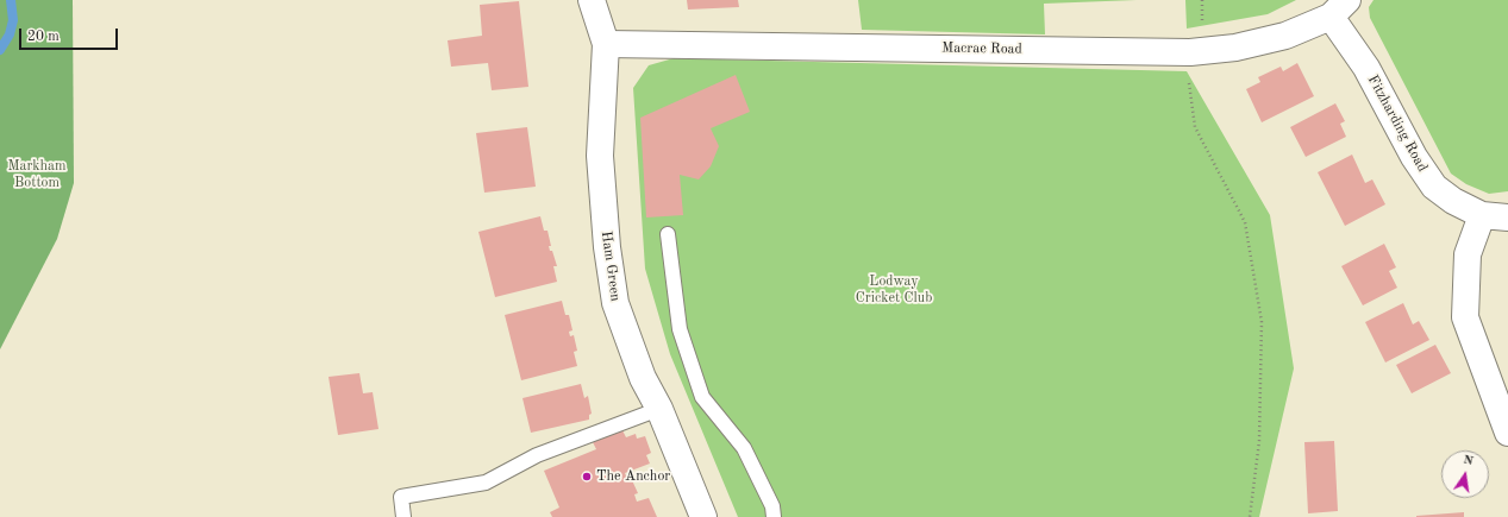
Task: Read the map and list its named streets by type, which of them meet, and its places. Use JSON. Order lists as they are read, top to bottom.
{
  "streets": {
    "street": ["Macrae Road", "Fitzharding Road", "Ham Green"]
  },
  "crossings": [
    ["Macrae Road", "Fitzharding Road"],
    ["Macrae Road", "Ham Green"]
  ],
  "parks": ["Markham Bottom", "Lodway Cricket Club"],
  "places": ["The Anchor"],
  "scale_bar": "20 m",
  "north": "top"
}
